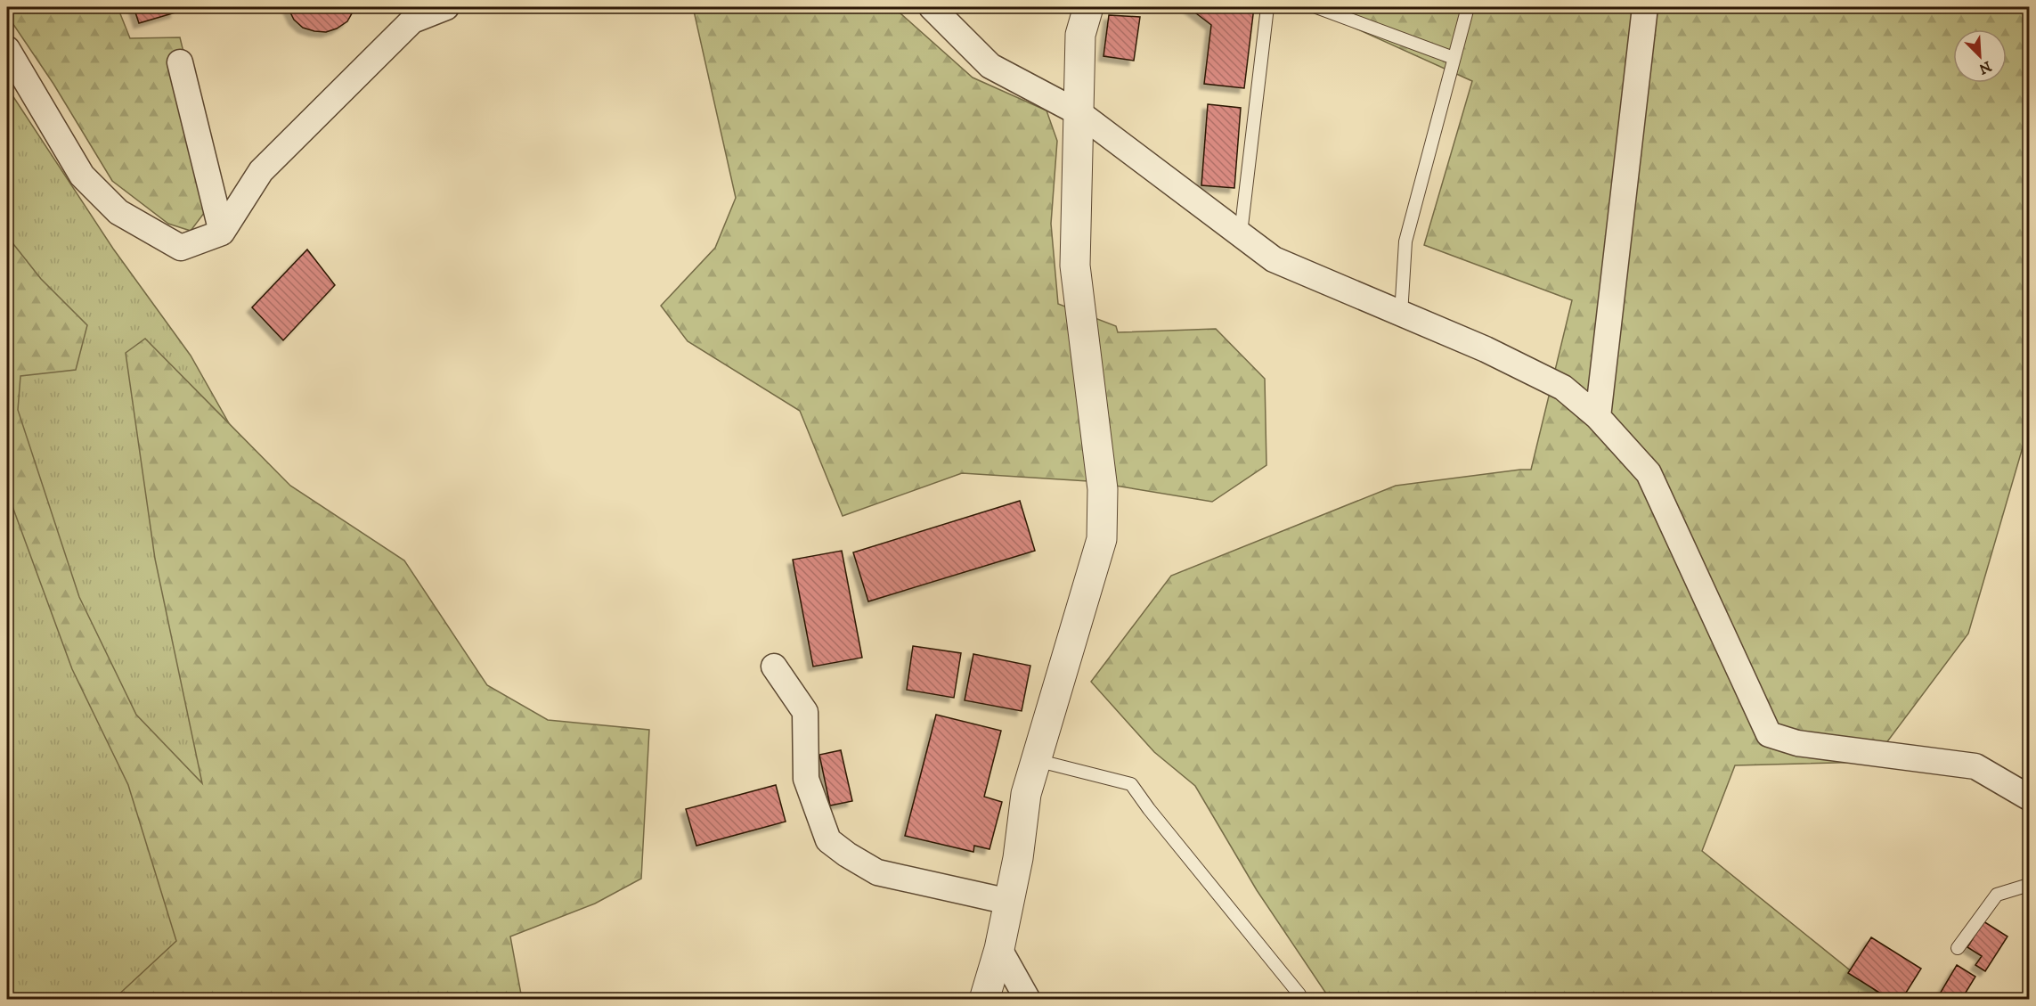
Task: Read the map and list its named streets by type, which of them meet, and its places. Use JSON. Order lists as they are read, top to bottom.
{
  "north": "bottom right"
}
